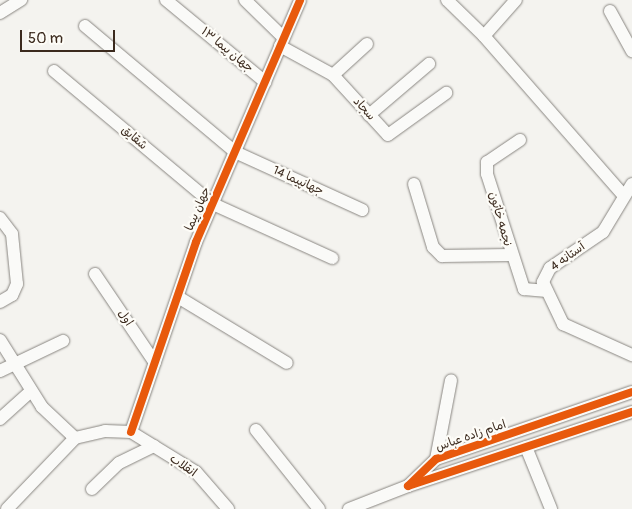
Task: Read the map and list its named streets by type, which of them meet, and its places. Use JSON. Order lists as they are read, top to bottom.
{
  "streets": {
    "street": [
      "جهان پیما ۱۳",
      "سجاد",
      "شقایق",
      "جهانپیما 14",
      "جهان پیما",
      "نجمه خاتون",
      "آستانه 4",
      "اول",
      "امام زاده عباس",
      "انقلاب"
    ]
  },
  "crossings": [
    ["جهان پیما ۱۳", "جهان پیما"],
    ["سجاد", "جهان پیما"],
    ["شقایق", "جهان پیما"],
    ["جهانپیما 14", "جهان پیما"],
    ["جهان پیما", "اول"],
    ["جهان پیما", "انقلاب"],
    ["نجمه خاتون", "آستانه 4"]
  ],
  "scale_bar": "50 m"
}
